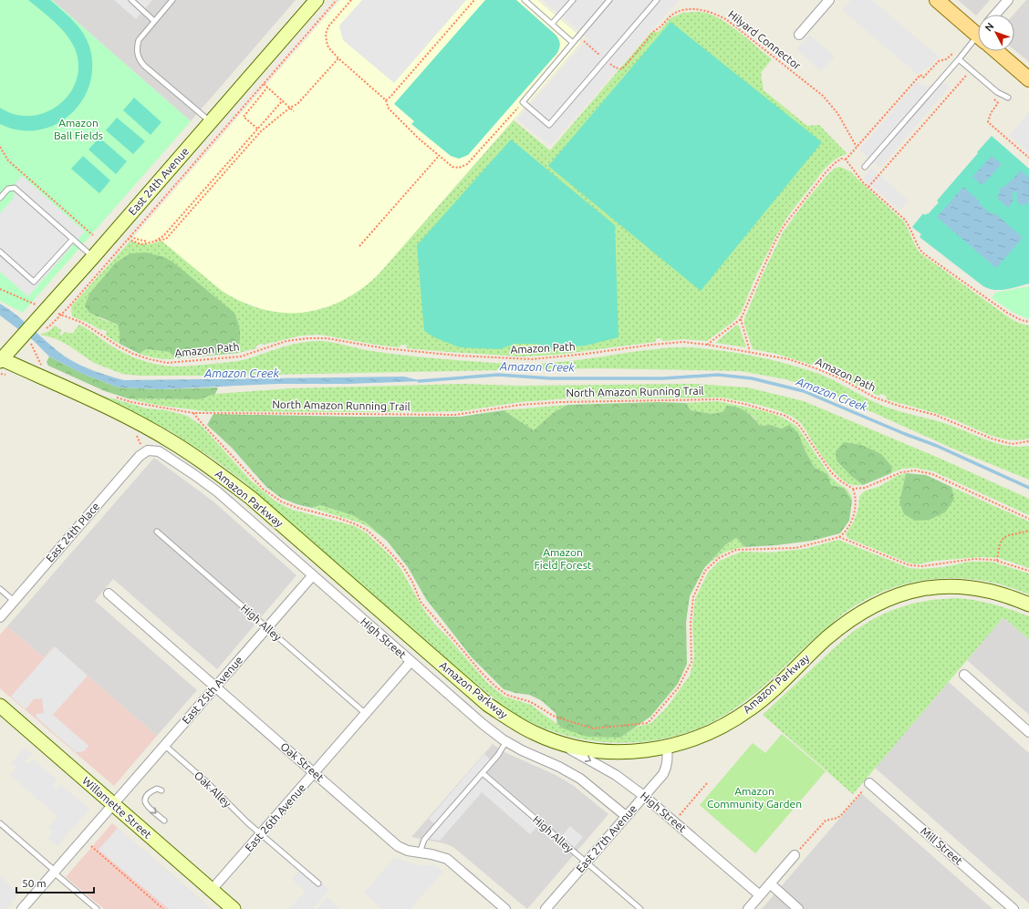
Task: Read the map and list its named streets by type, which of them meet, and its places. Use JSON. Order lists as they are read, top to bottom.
{
  "streets": {
    "main road": ["East 24th Avenue", "Amazon Parkway", "Willamette Street"],
    "street": [
      "East 24th Place",
      "High Street",
      "East 25th Avenue",
      "Oak Street",
      "East 26th Avenue",
      "East 27th Avenue",
      "Mill Street"
    ],
    "lane": ["High Alley", "Oak Alley"],
    "path": ["Hilyard Connector", "Amazon Path", "North Amazon Running Trail"]
  },
  "crossings": [
    ["East 24th Avenue", "Amazon Parkway"],
    ["Amazon Parkway", "High Street"],
    ["Amazon Parkway", "East 27th Avenue"],
    ["East 24th Place", "High Street"],
    ["High Alley", "East 25th Avenue"],
    ["High Alley", "East 26th Avenue"],
    ["High Alley", "East 27th Avenue"],
    ["High Street", "East 25th Avenue"],
    ["High Street", "East 26th Avenue"],
    ["High Street", "East 27th Avenue"],
    ["East 25th Avenue", "Oak Street"],
    ["East 25th Avenue", "Oak Alley"],
    ["East 25th Avenue", "Willamette Street"],
    ["Oak Street", "East 26th Avenue"],
    ["Oak Alley", "East 26th Avenue"],
    ["Willamette Street", "East 26th Avenue"]
  ],
  "water": ["Amazon Creek"],
  "parks": ["Amazon Ball Fields", "Amazon Field Forest", "Amazon Community Garden"],
  "scale_bar": "50 m",
  "north": "top left"
}
